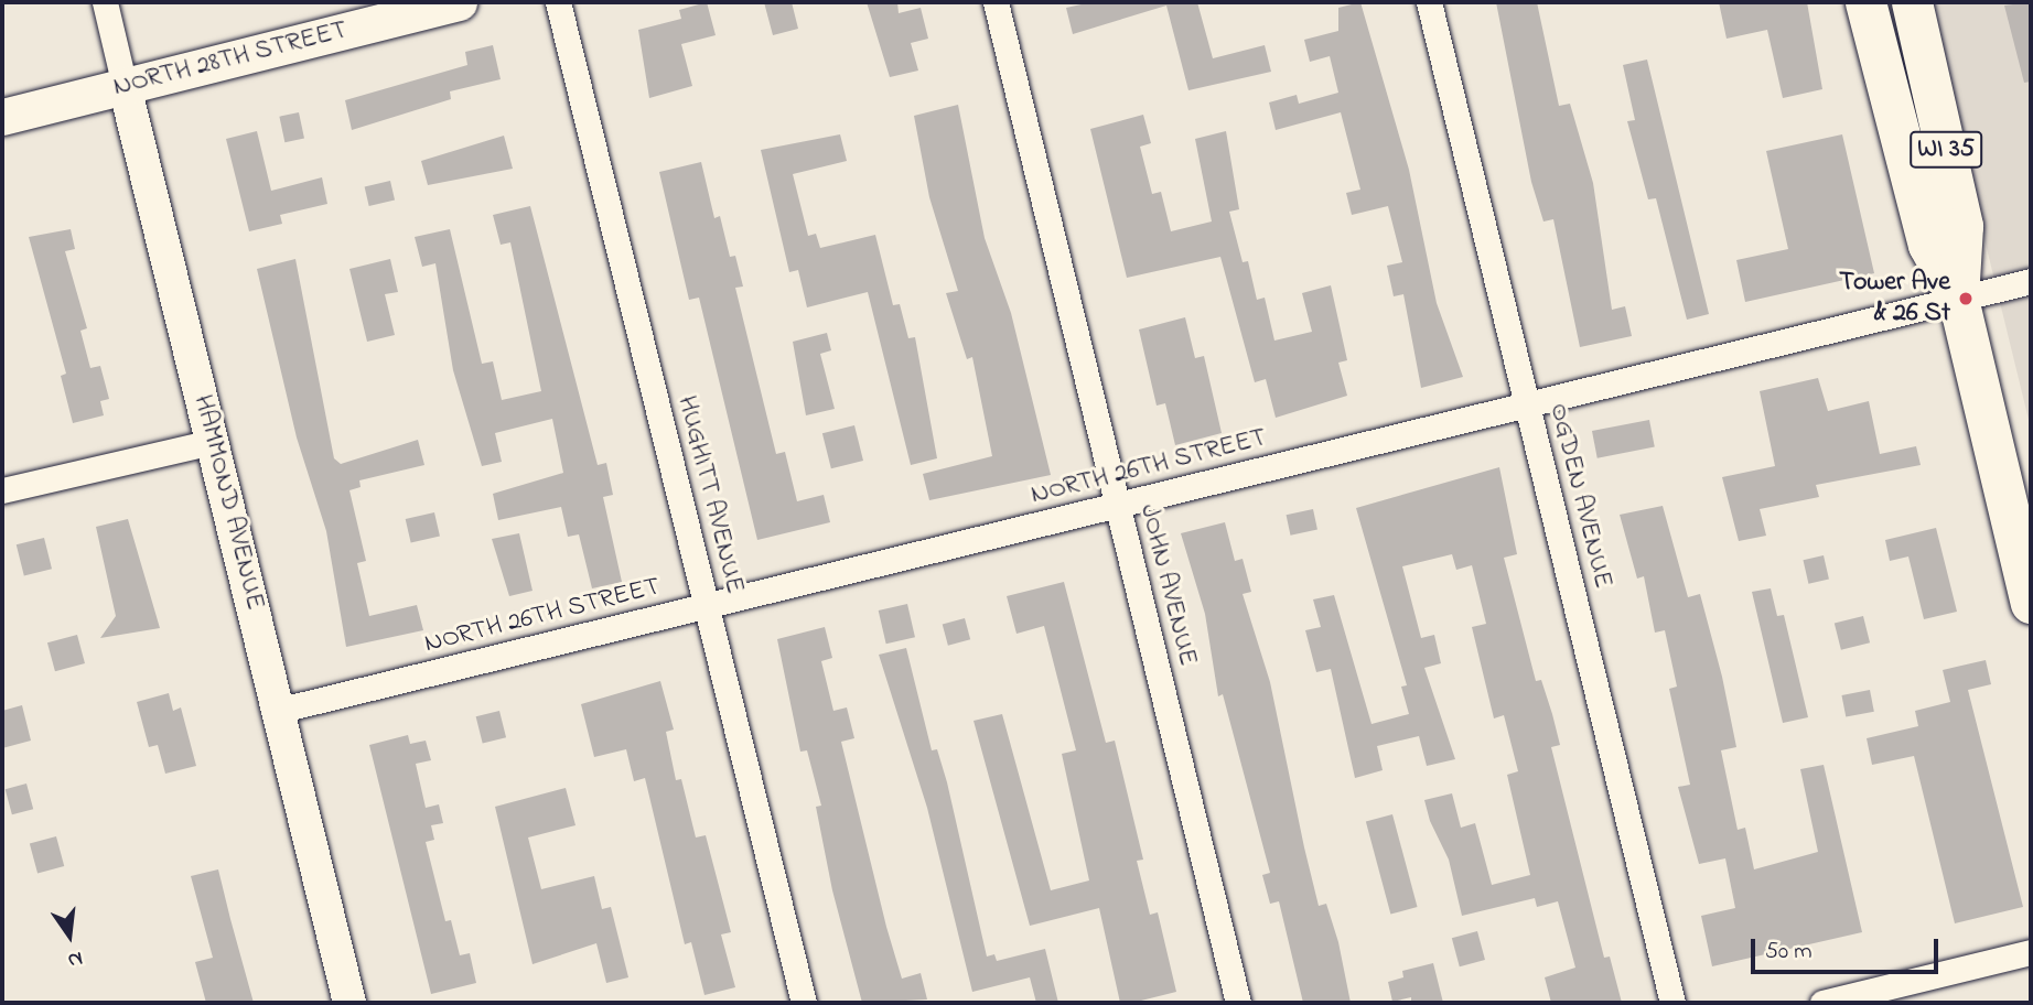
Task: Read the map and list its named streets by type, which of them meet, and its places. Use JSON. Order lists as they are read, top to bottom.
{
  "streets": {
    "main road": ["NORTH 28TH STREET", "WI 35"],
    "street": [
      "NORTH 26TH STREET",
      "HUGHITT AVENUE",
      "OGDEN AVENUE",
      "HAMMOND AVENUE",
      "JOHN AVENUE"
    ]
  },
  "crossings": [
    ["NORTH 28TH STREET", "HAMMOND AVENUE"],
    ["WI 35", "NORTH 26TH STREET"],
    ["NORTH 26TH STREET", "HUGHITT AVENUE"],
    ["NORTH 26TH STREET", "OGDEN AVENUE"],
    ["NORTH 26TH STREET", "HAMMOND AVENUE"],
    ["NORTH 26TH STREET", "JOHN AVENUE"]
  ],
  "places": ["Tower Ave & 26 St"],
  "scale_bar": "50 m",
  "north": "bottom"
}
